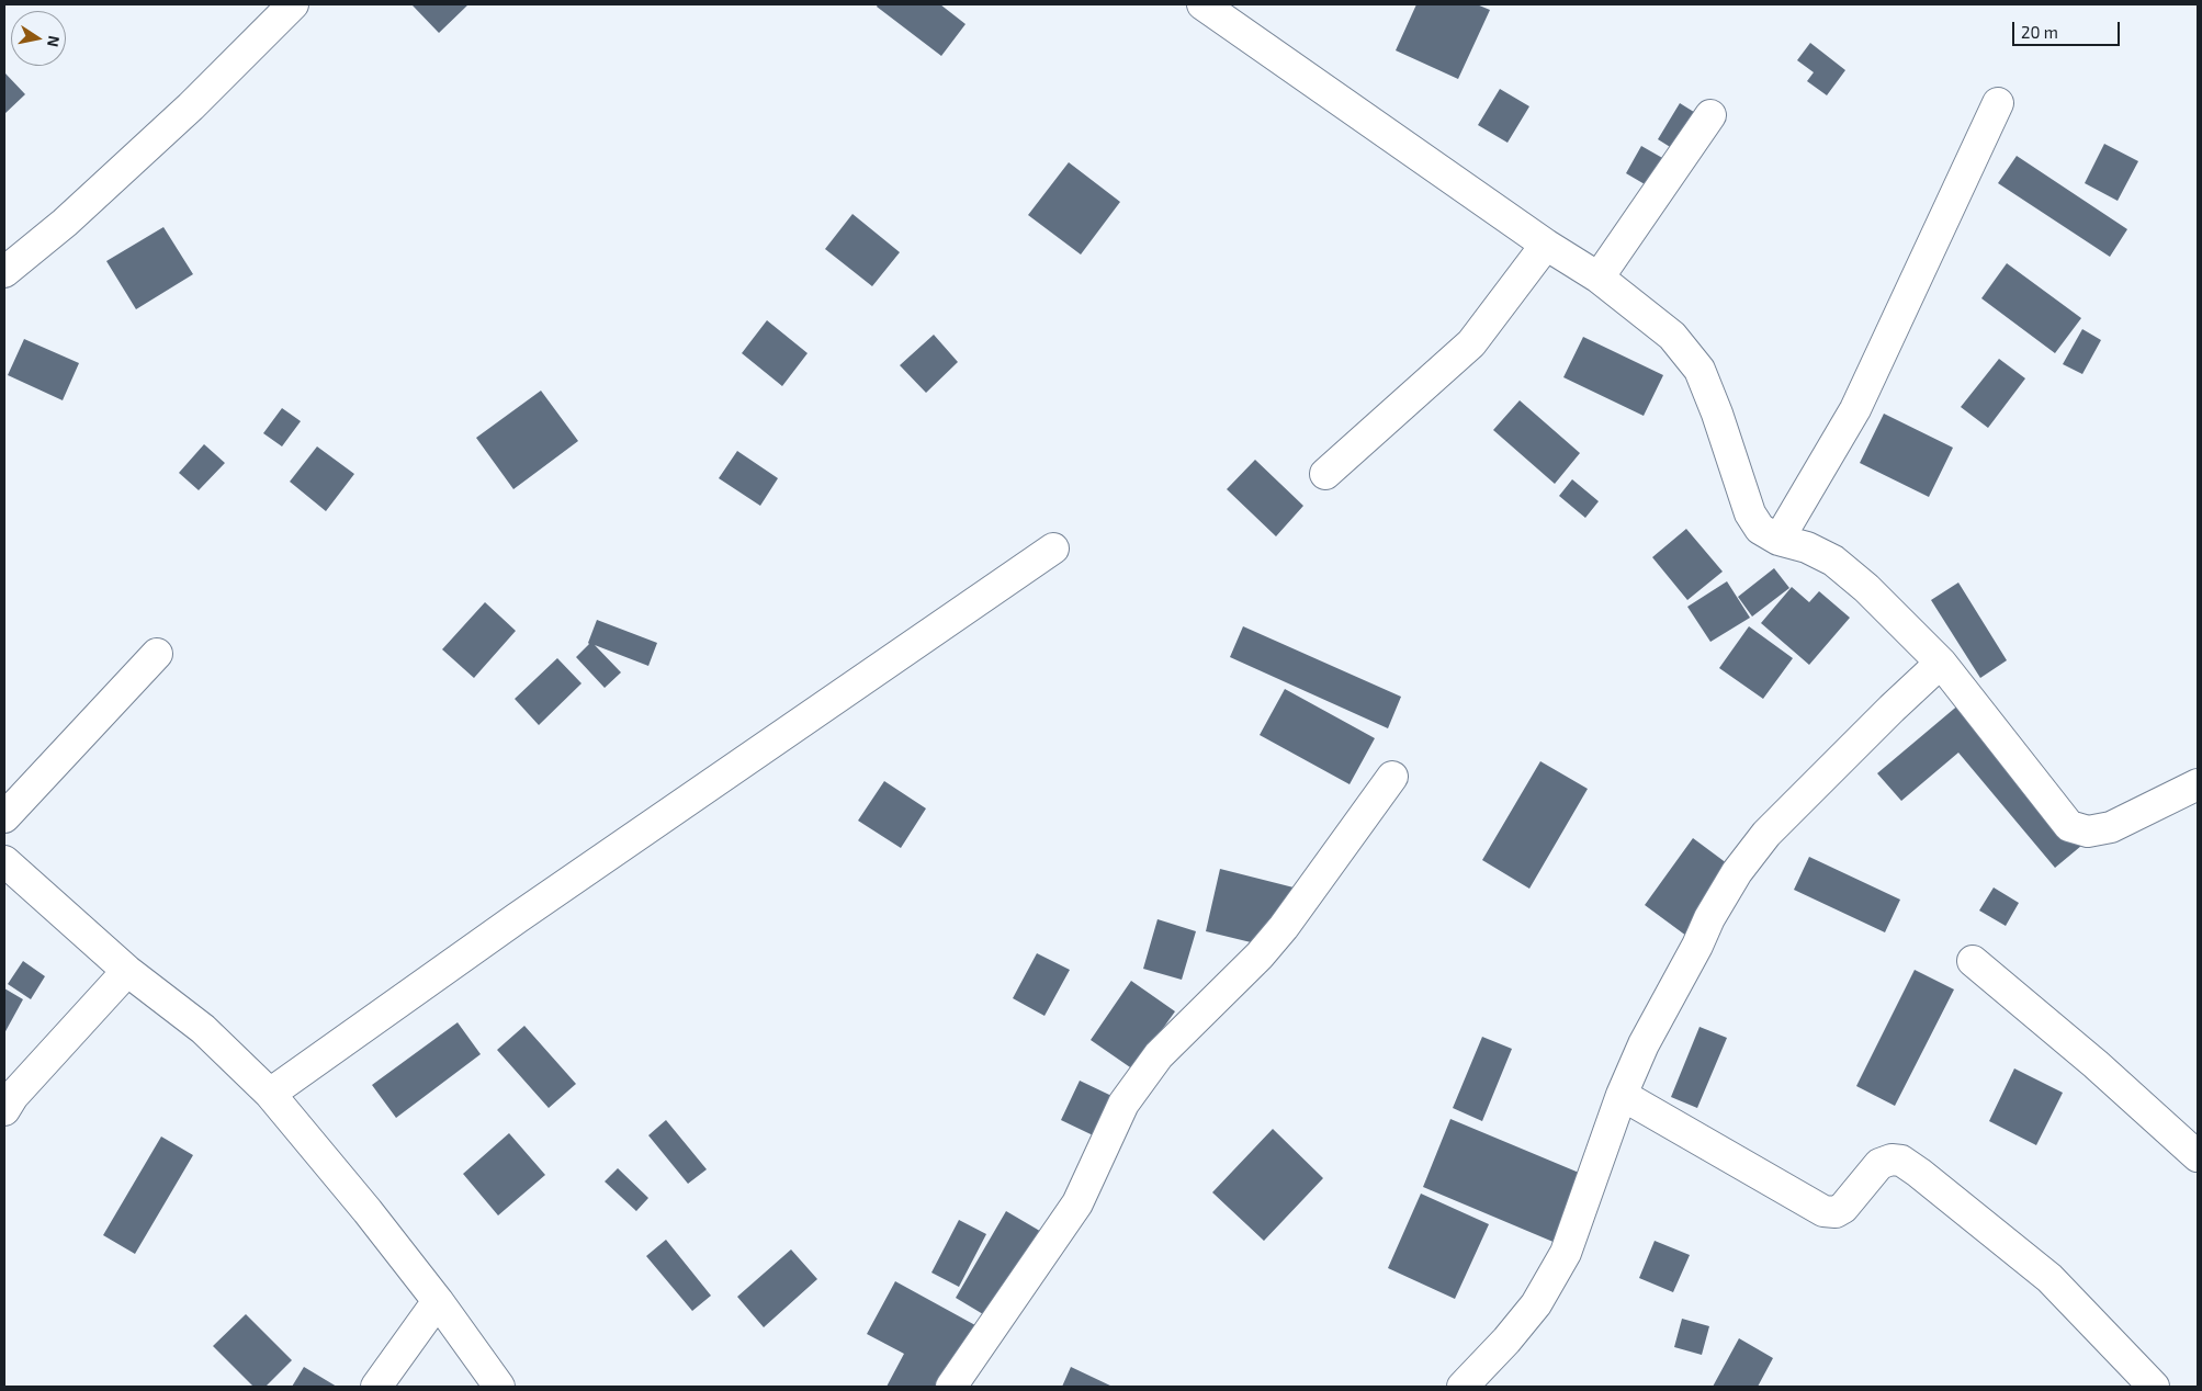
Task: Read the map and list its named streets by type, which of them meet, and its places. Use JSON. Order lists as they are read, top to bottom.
{
  "scale_bar": "20 m",
  "north": "right"
}
